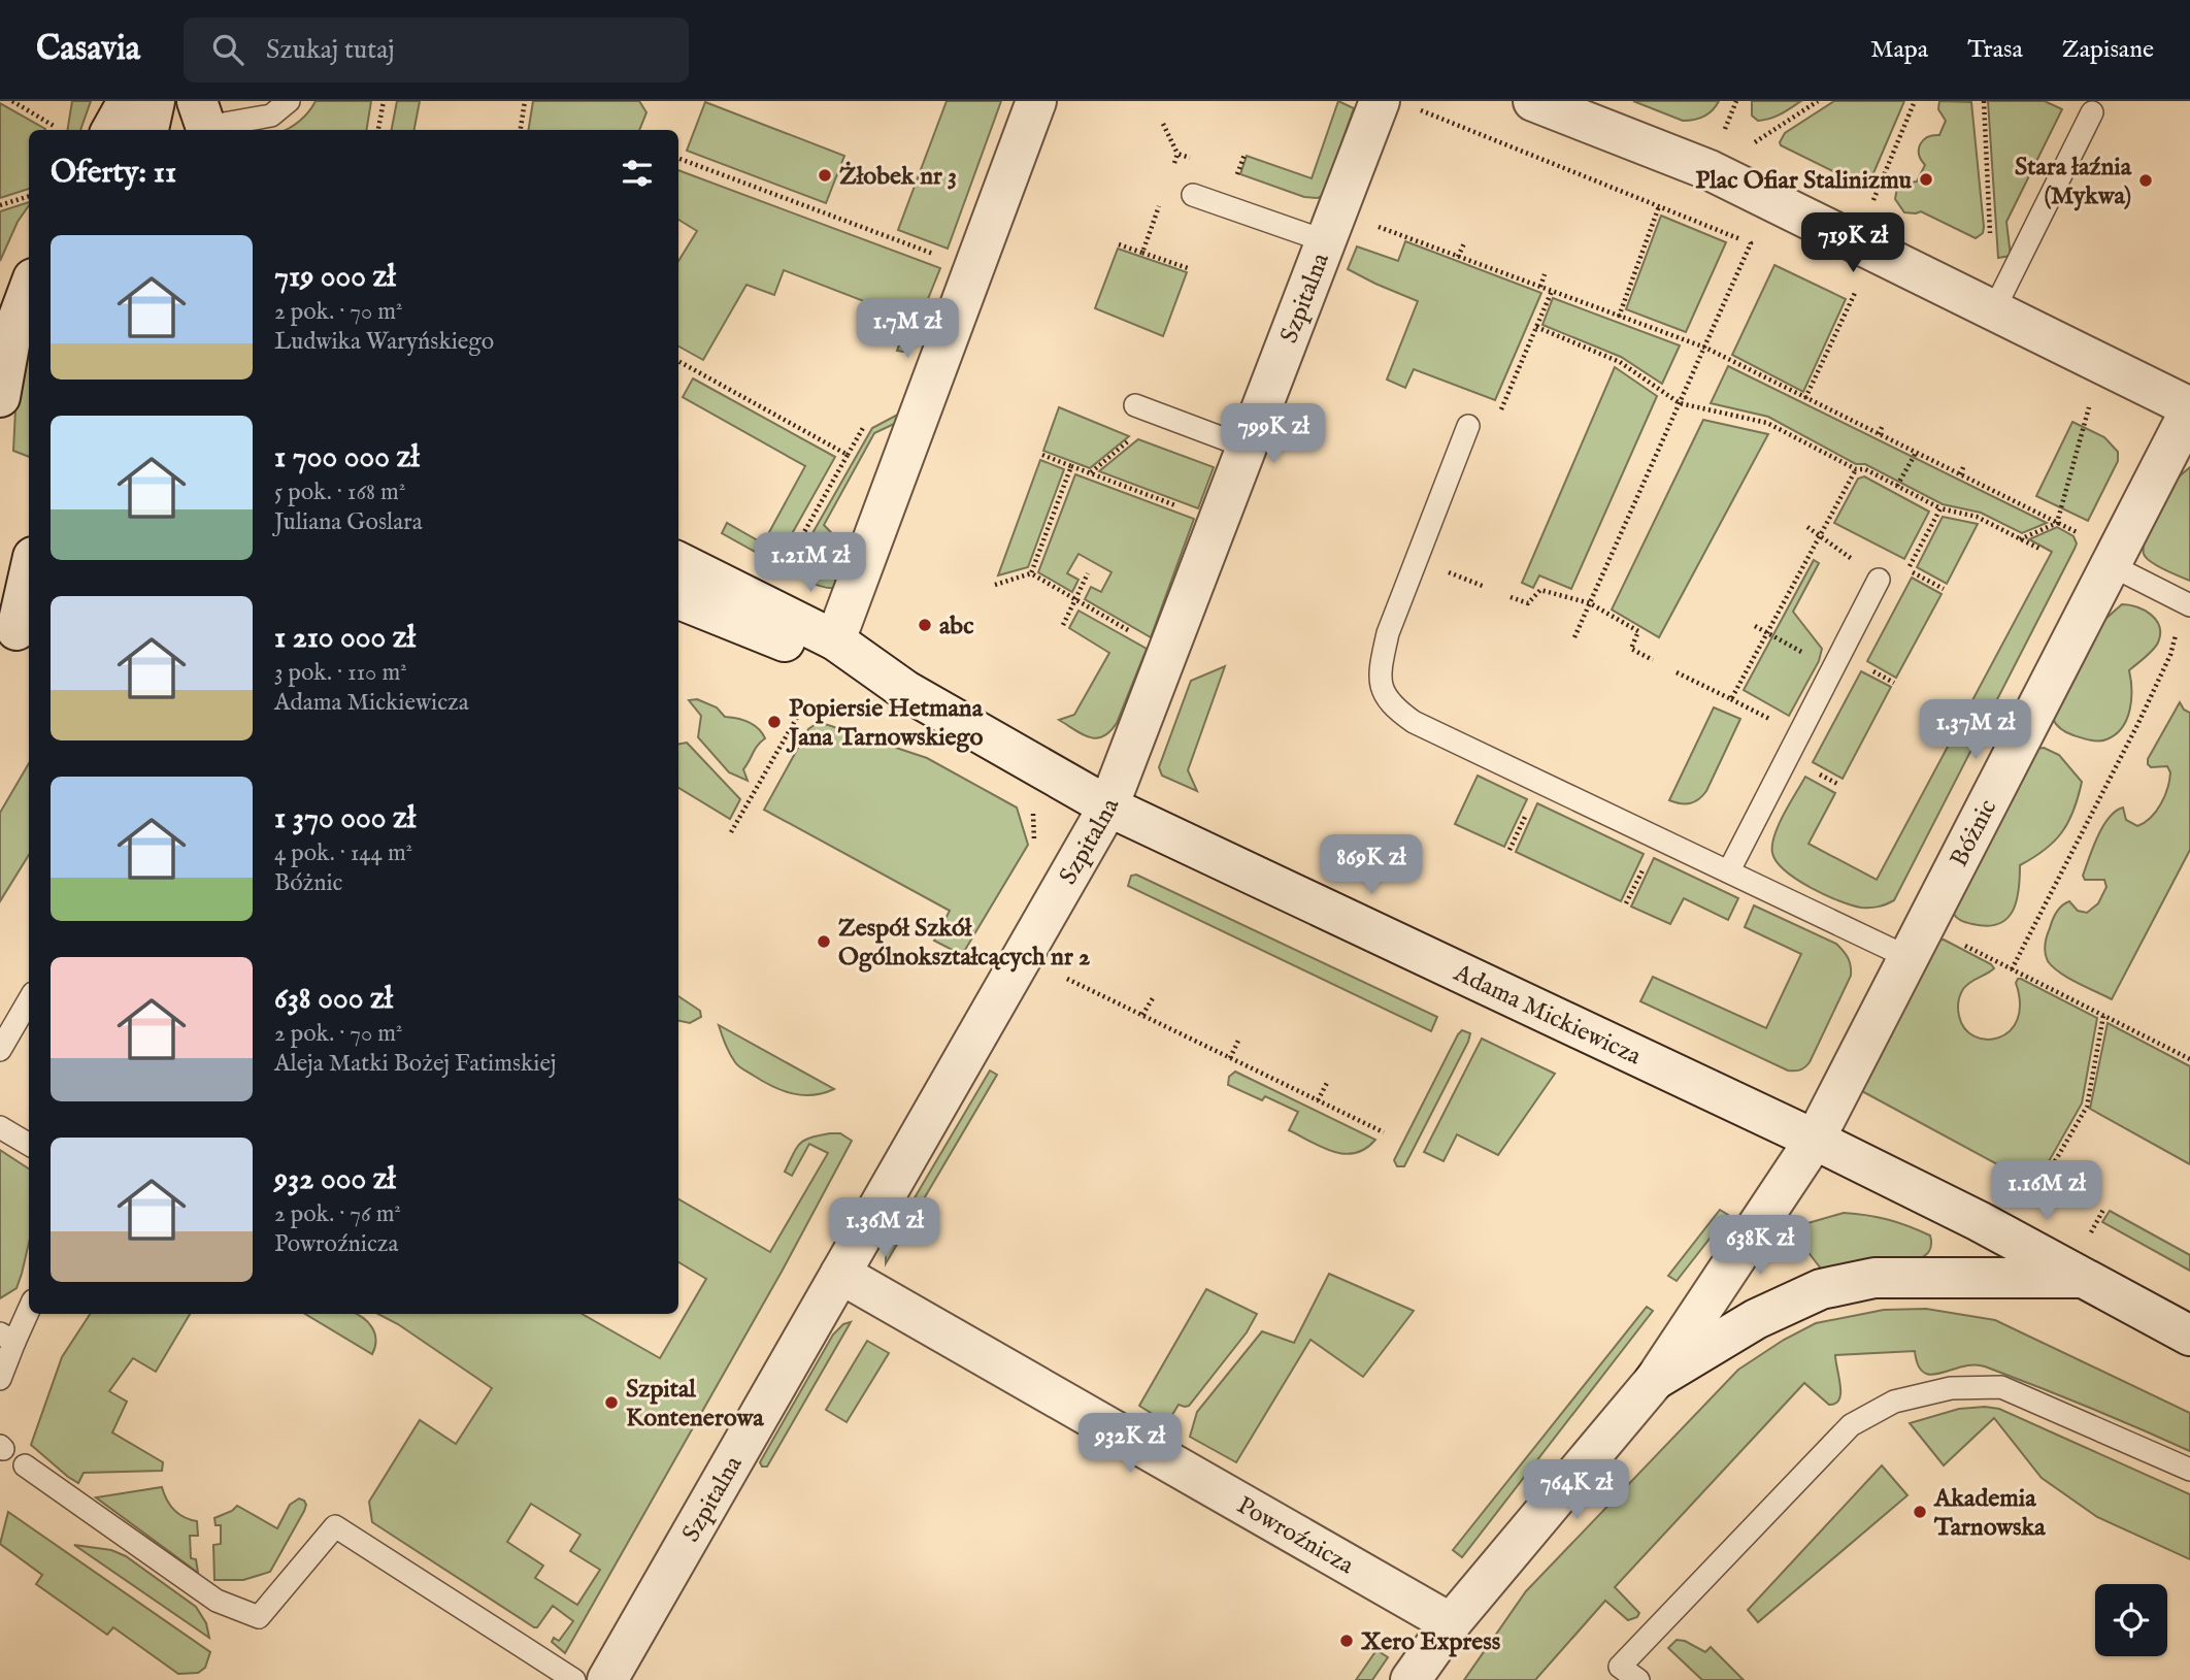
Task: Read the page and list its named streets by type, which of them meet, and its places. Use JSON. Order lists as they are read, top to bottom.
{
  "streets": {
    "street": [
      "Szpitalna",
      "Bóżnic",
      "Adama Mickiewicza",
      "Powroźnicza"
    ]
  },
  "crossings": [
    ["Szpitalna", "Adama Mickiewicza"],
    ["Szpitalna", "Powroźnicza"],
    ["Bóżnic", "Adama Mickiewicza"]
  ],
  "places": [
    "Żłobek nr 3",
    "Plac Ofiar Stalinizmu",
    "Stara łaźnia (Mykwa)",
    "abc",
    "Popiersie Hetmana Jana Tarnowskiego",
    "Zespół Szkół Ogólnokształcących nr 2",
    "Szpital Kontenerowa",
    "Akademia Tarnowska",
    "Xero Express"
  ],
  "page": {
    "header": "Casavia",
    "search": "Szukaj tutaj",
    "nav": ["Mapa", "Trasa", "Zapisane"],
    "heading": "Oferty: 11",
    "price": [
      "719K zł",
      "1.7M zł",
      "799K zł",
      "1.21M zł",
      "1.37M zł",
      "869K zł",
      "1.16M zł",
      "1.36M zł",
      "638K zł",
      "932K zł",
      "764K zł"
    ],
    "list": [
      {
        "name": "719 000 zł",
        "note": "2 pok. · 70 m² · Ludwika Waryńskiego"
      },
      {
        "name": "1 700 000 zł",
        "note": "5 pok. · 168 m² · Juliana Goslara"
      },
      {
        "name": "1 210 000 zł",
        "note": "3 pok. · 110 m² · Adama Mickiewicza"
      },
      {
        "name": "1 370 000 zł",
        "note": "4 pok. · 144 m² · Bóżnic"
      },
      {
        "name": "638 000 zł",
        "note": "2 pok. · 70 m² · Aleja Matki Bożej Fatimskiej"
      },
      {
        "name": "932 000 zł",
        "note": "2 pok. · 76 m² · Powroźnicza"
      }
    ]
  }
}
